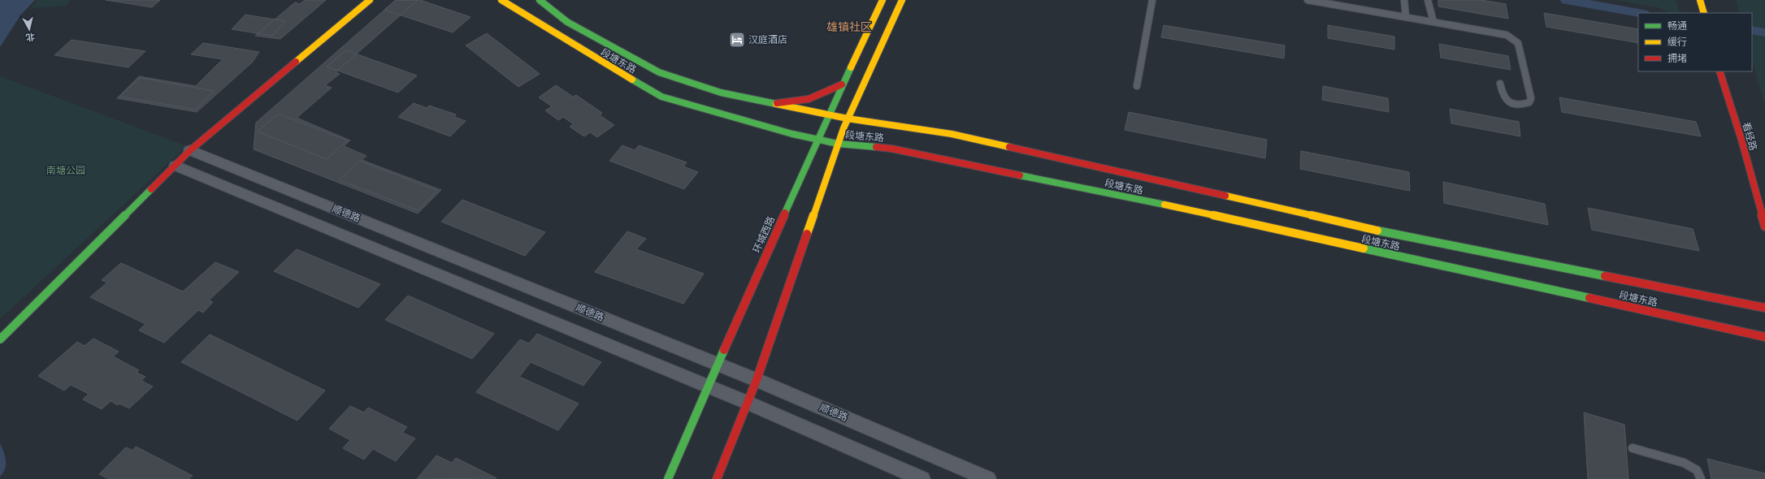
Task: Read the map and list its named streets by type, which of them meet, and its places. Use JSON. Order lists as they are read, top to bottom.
{
  "streets": {
    "main road": ["段塘东路", "看经路", "环城西路"],
    "street": ["顺德路"]
  },
  "crossings": [
    ["段塘东路", "环城西路"],
    ["顺德路", "环城西路"]
  ],
  "districts": ["雄镇社区"],
  "parks": ["南塘公园"],
  "places": {
    "hotel": ["汉庭酒店"]
  },
  "legend": ["畅通", "缓行", "拥堵"],
  "north": "bottom"
}
